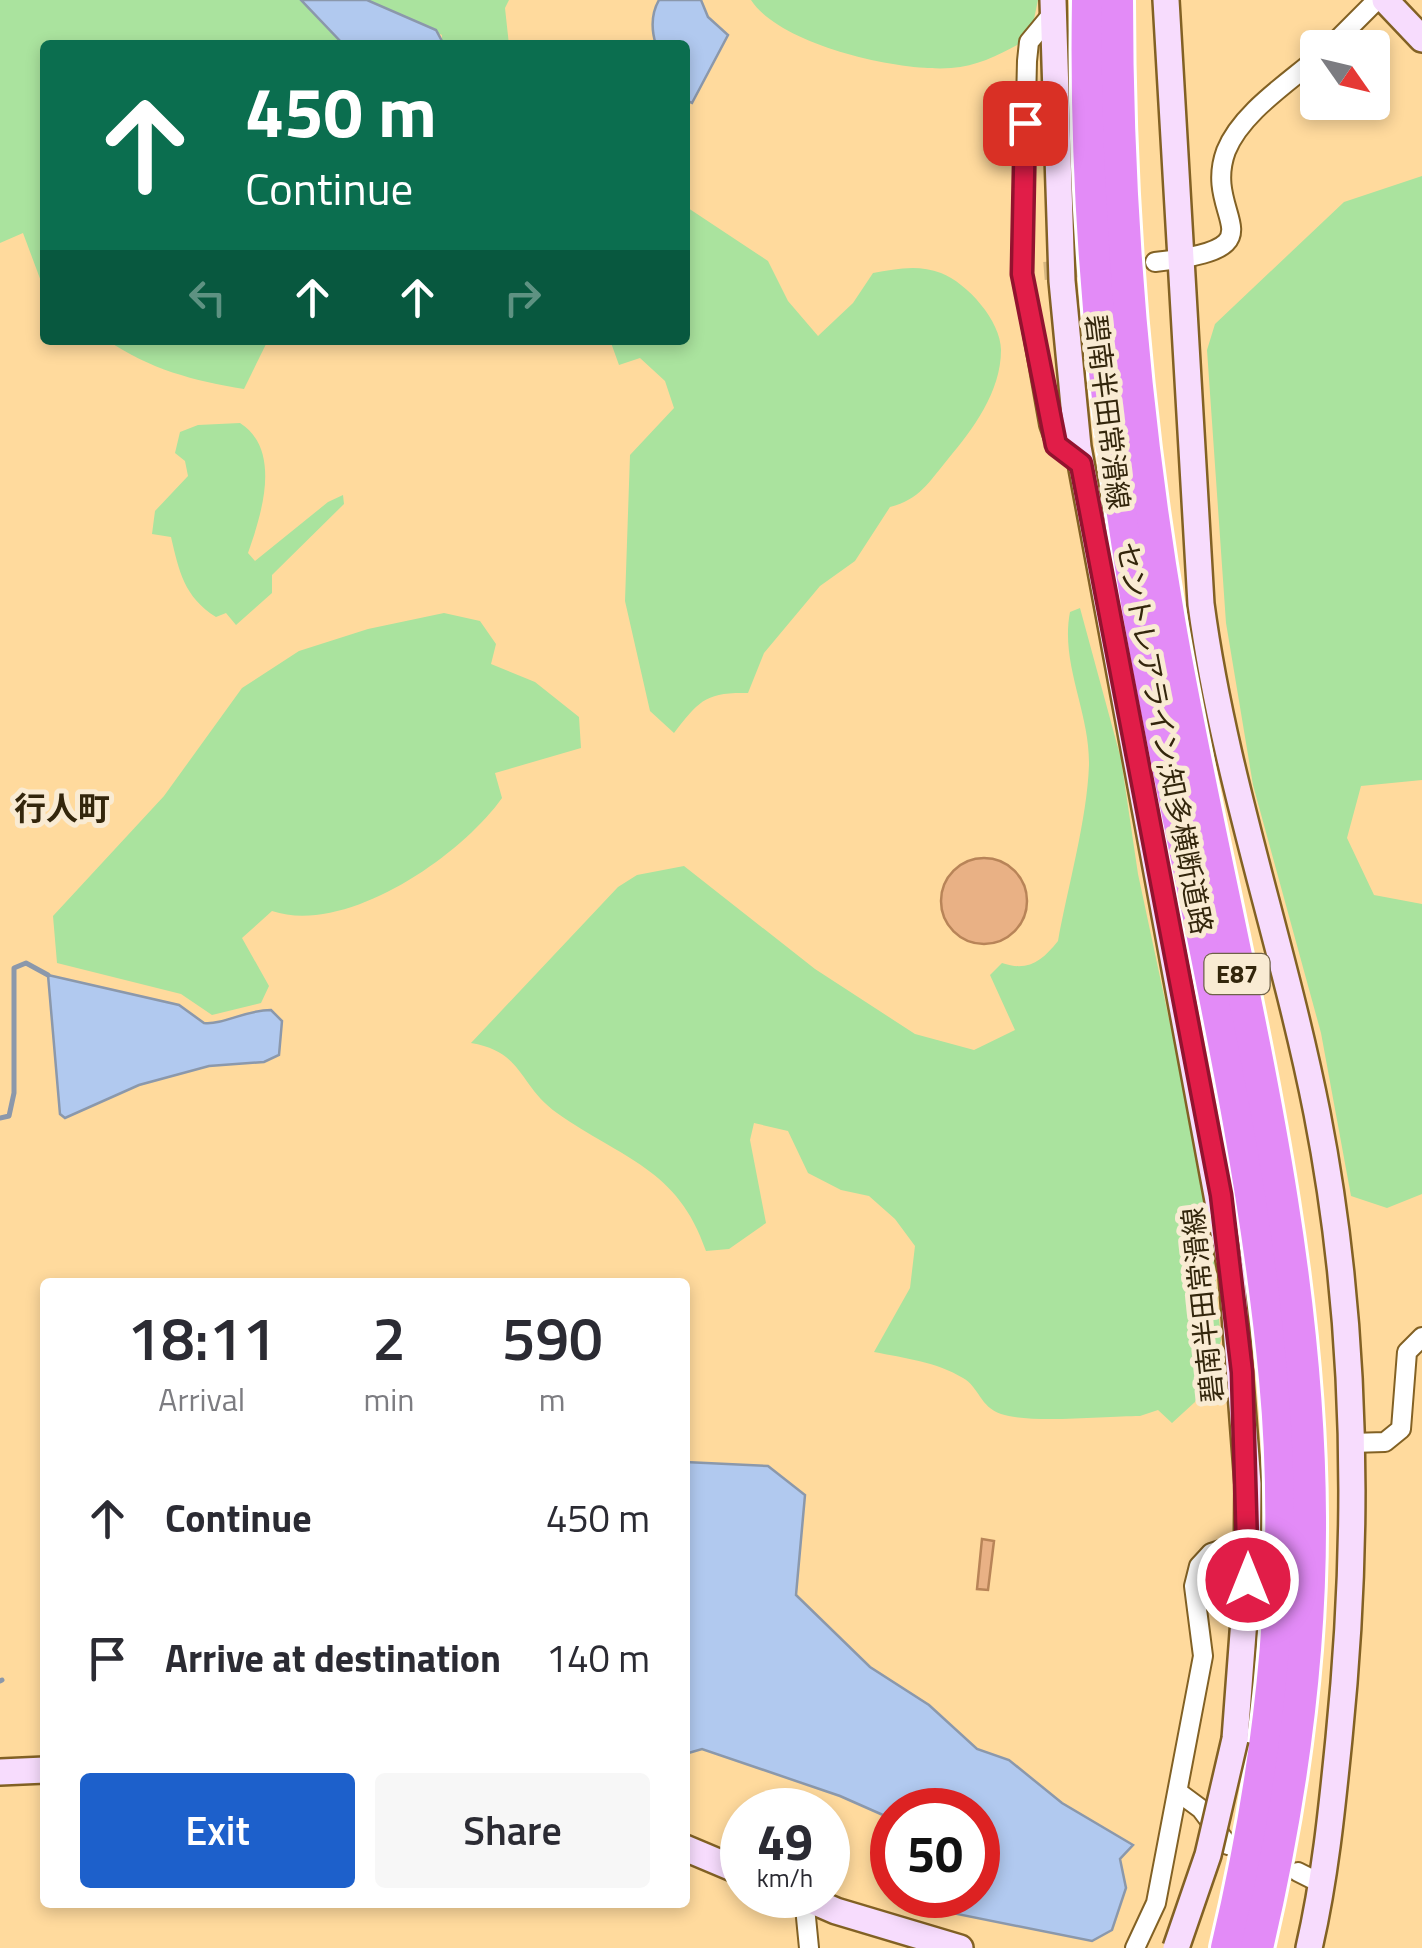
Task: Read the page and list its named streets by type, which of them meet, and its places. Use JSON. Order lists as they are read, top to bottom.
{
  "streets": {
    "highway": ["セントレアライン;知多横断道路", "E87"],
    "main road": ["碧南半田常滑線"]
  },
  "districts": ["行人町"],
  "north": "bottom right",
  "page": {
    "turn": ["450 m", "Continue"],
    "eta": [
      "18:11",
      "Arrival",
      "2",
      "min",
      "590",
      "m"
    ],
    "list": [
      {
        "name": "Continue",
        "value": "450 m"
      },
      {
        "name": "Arrive at destination",
        "value": "140 m"
      }
    ],
    "buttons": ["Exit", "Share"],
    "speed": "49 km/h",
    "limit": "50"
  }
}
